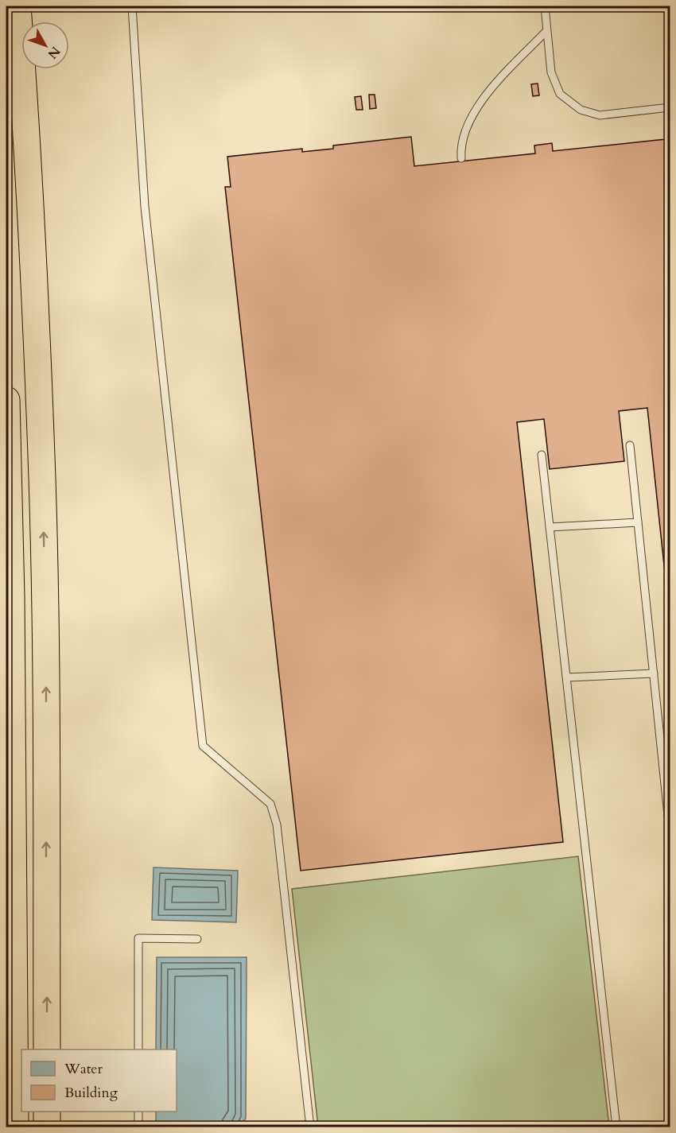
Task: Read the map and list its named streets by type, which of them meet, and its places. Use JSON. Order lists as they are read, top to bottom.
{
  "legend": ["Water", "Building"],
  "north": "bottom right"
}
